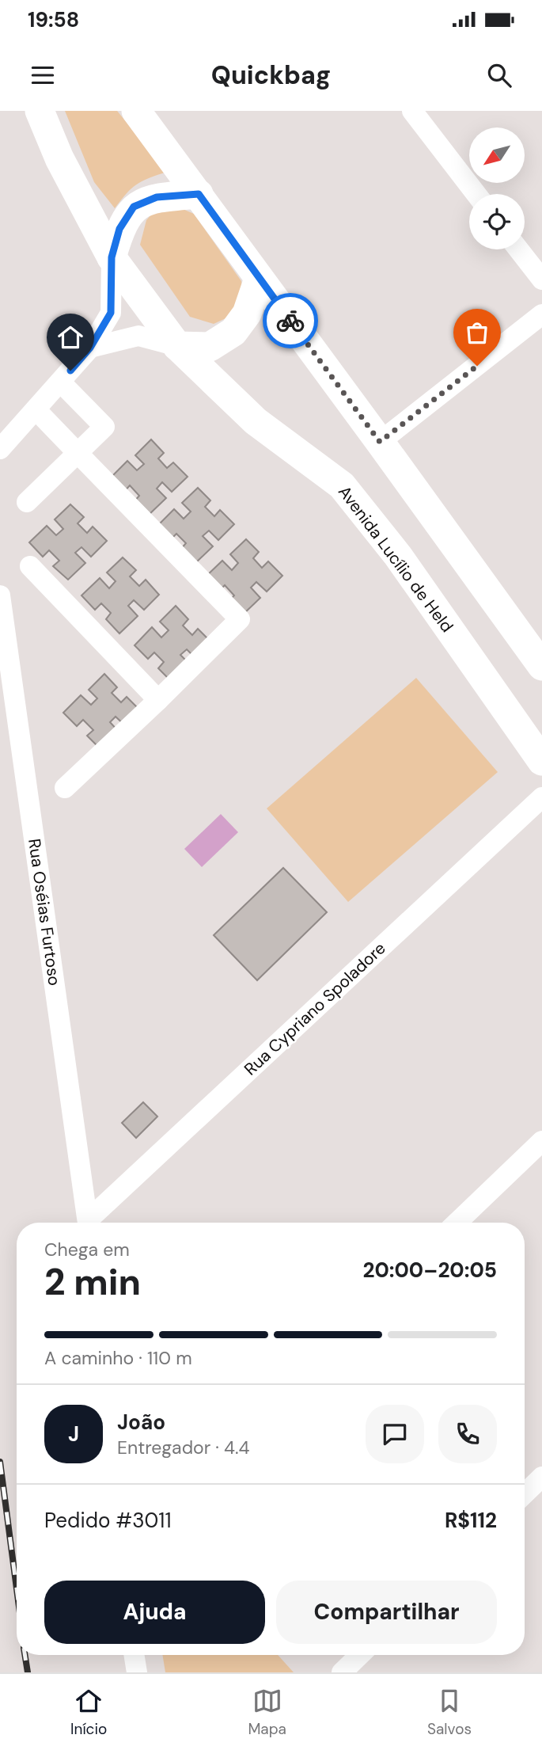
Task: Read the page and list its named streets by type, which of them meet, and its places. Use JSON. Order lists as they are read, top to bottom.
{
  "streets": {
    "main road": ["Avenida Lucílio de Held"],
    "street": ["Rua Oséias Furtoso", "Rua Cypriano Spoladore"]
  },
  "north": "bottom left",
  "page": {
    "status": "19:58",
    "header": "Quickbag",
    "heading": ["2 min", "Chega em", "20:00–20:05"],
    "panel": [
      "João",
      "Entregador · 4.4",
      "Pedido #3011",
      "R$112"
    ],
    "bar": "A caminho · 110 m",
    "round": "J",
    "buttons": ["Ajuda", "Compartilhar"],
    "tabs": ["Início", "Mapa", "Salvos"]
  }
}
